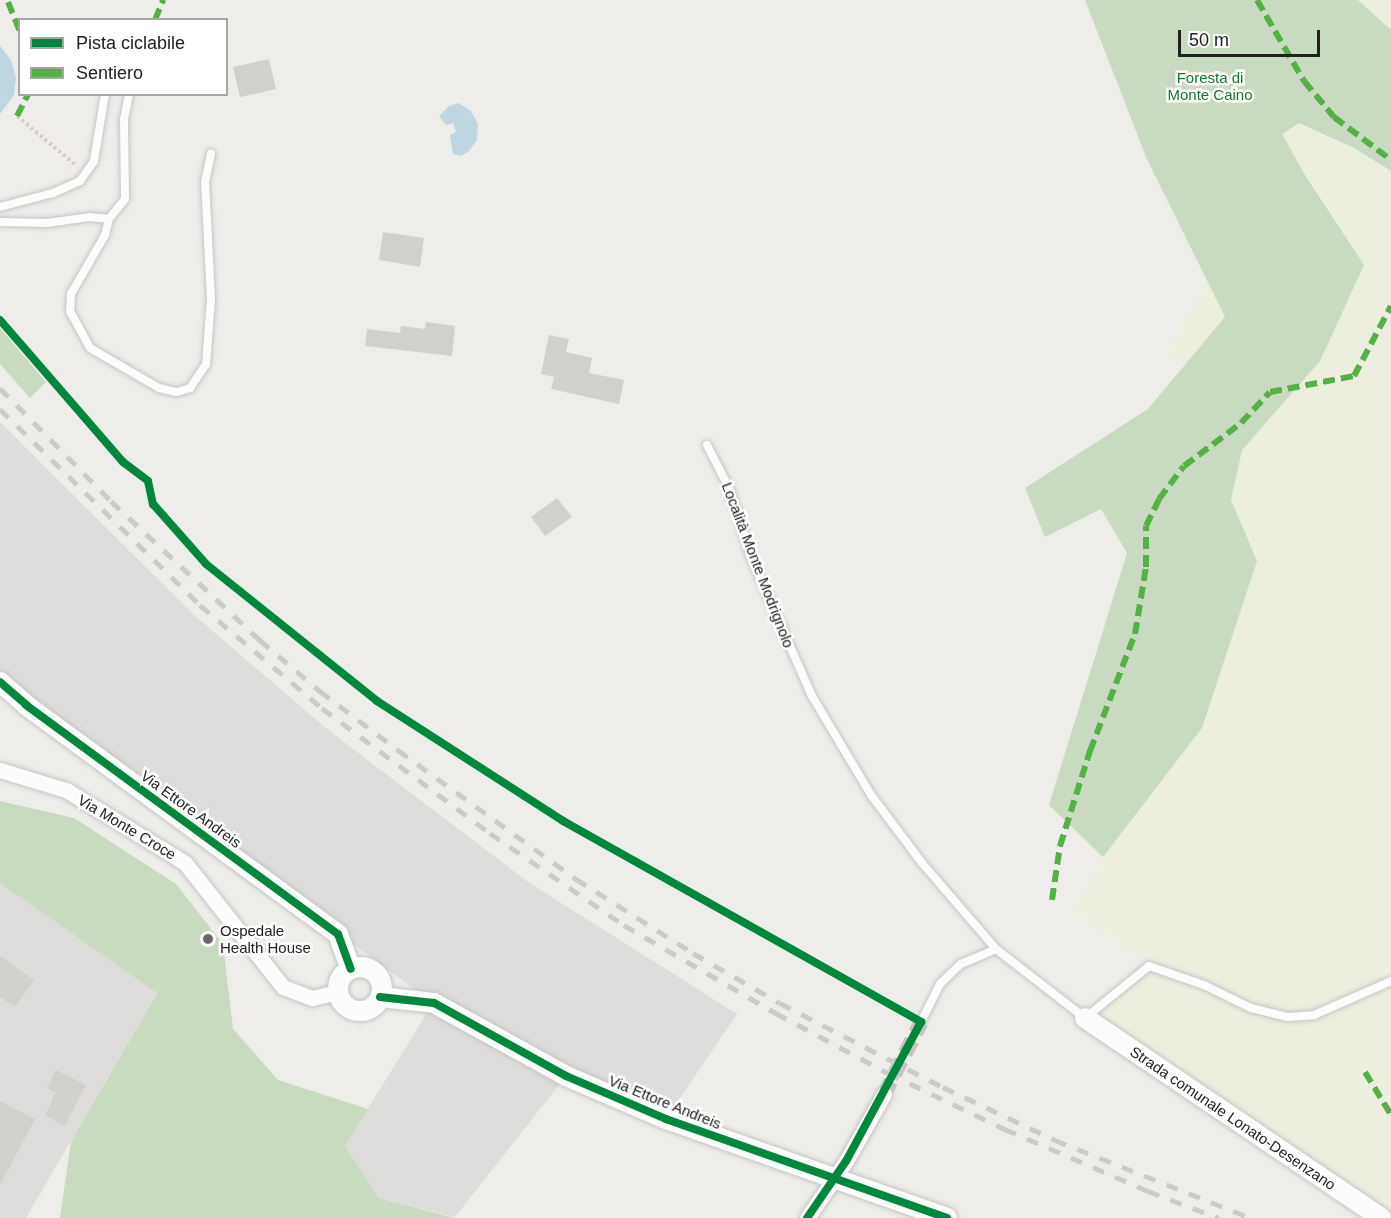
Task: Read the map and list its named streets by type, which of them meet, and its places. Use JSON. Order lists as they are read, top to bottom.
{
  "streets": {
    "street": ["Via Ettore Andreis", "Via Monte Croce", "Strada comunale Lonato-Desenzano"],
    "lane": ["Località Monte Modrignolo"]
  },
  "crossings": [
    ["Località Monte Modrignolo", "Strada comunale Lonato-Desenzano"],
    ["Via Ettore Andreis", "Via Monte Croce"]
  ],
  "parks": ["Foresta di Monte Caino"],
  "places": ["Ospedale Health House"],
  "legend": ["Pista ciclabile", "Sentiero"],
  "scale_bar": "50 m"
}
